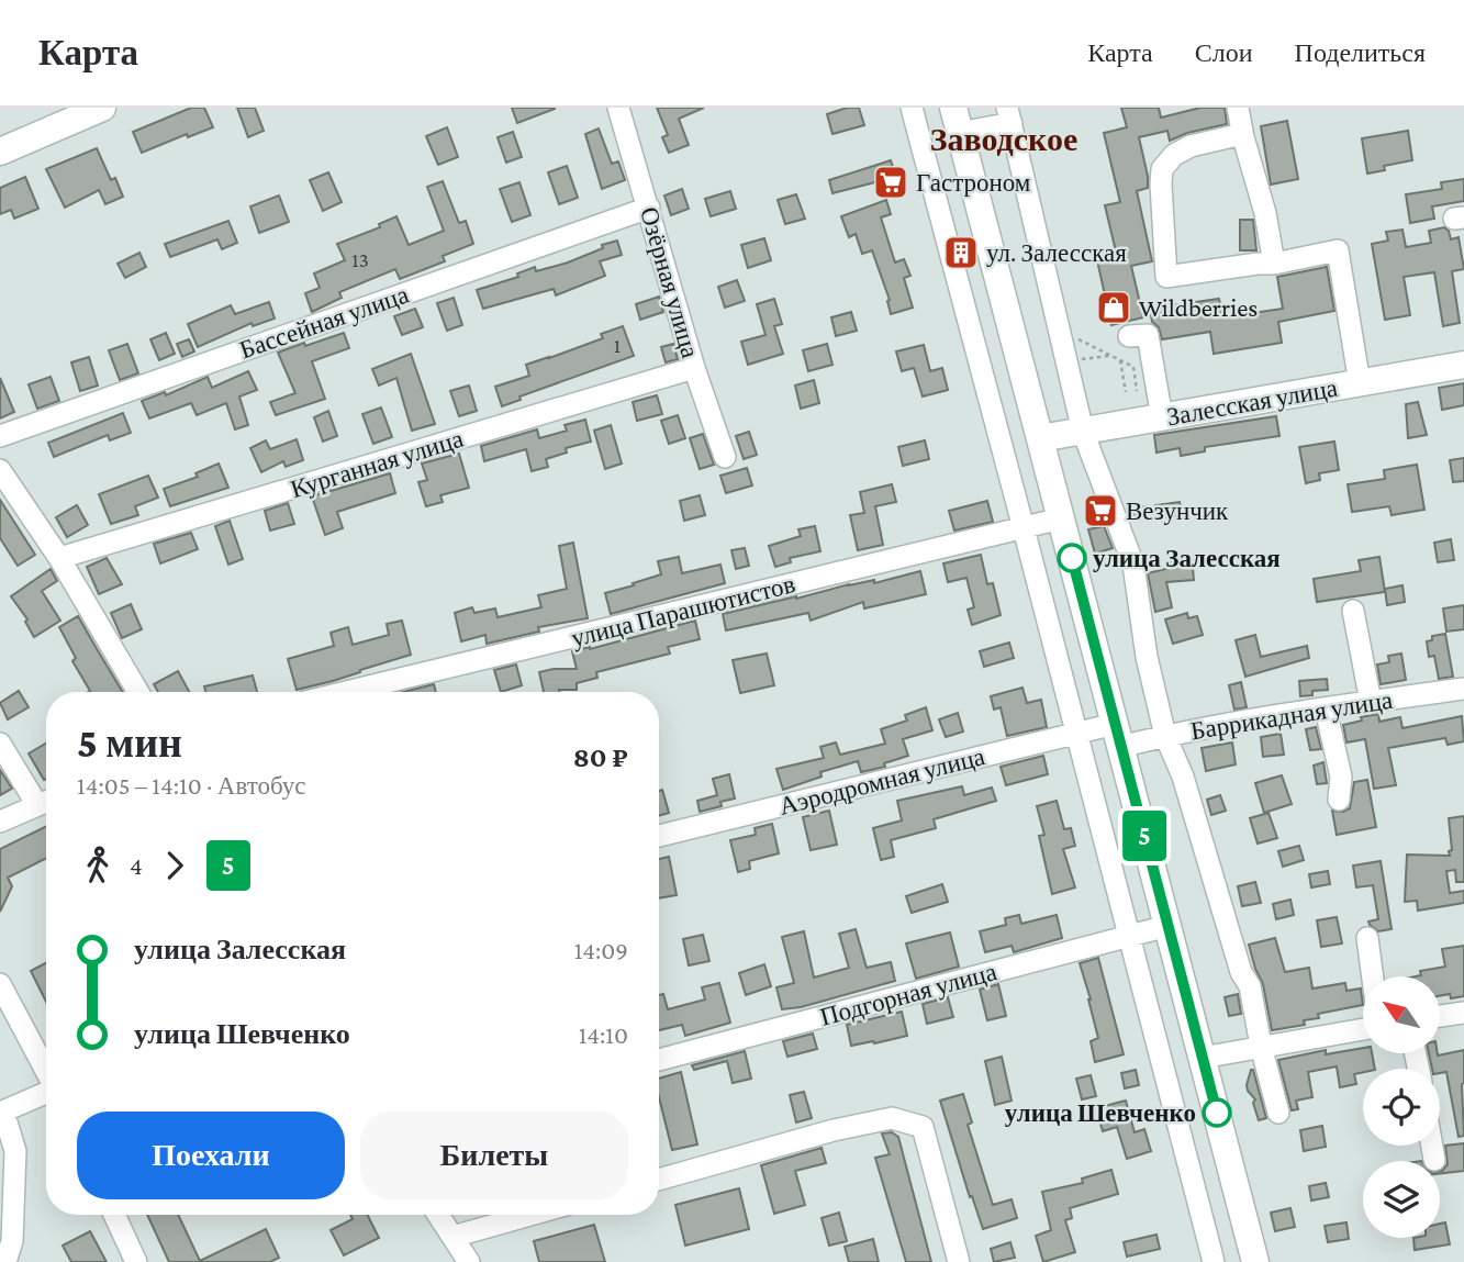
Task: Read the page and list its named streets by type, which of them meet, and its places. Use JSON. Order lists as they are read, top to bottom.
{
  "streets": {
    "main road": ["Залесская улица"],
    "street": [
      "Озёрная улица",
      "Бассейная улица",
      "Курганная улица",
      "улица Парашютистов",
      "Баррикадная улица",
      "Аэродромная улица",
      "Подгорная улица"
    ]
  },
  "crossings": [
    ["Озёрная улица", "Бассейная улица"],
    ["Озёрная улица", "Курганная улица"],
    ["Баррикадная улица", "Аэродромная улица"]
  ],
  "districts": ["Заводское"],
  "places": {
    "supermarket": ["Гастроном", "Везунчик"],
    "building": ["ул. Залесская"],
    "shop": ["Wildberries"],
    "other": ["улица Залесская", "улица Шевченко"]
  },
  "lines": ["bus line 5"],
  "house_numbers": ["13", "1"],
  "north": "top left",
  "page": {
    "header": "Карта",
    "nav": ["Карта", "Слои", "Поделиться"],
    "on_map": "5",
    "heading": ["5 мин", "14:05 – 14:10 · Автобус", "80 ₽"],
    "legs": ["4", "5"],
    "list": [
      {
        "name": "улица Залесская",
        "value": "14:09"
      },
      {
        "name": "улица Шевченко",
        "value": "14:10"
      }
    ],
    "buttons": ["Поехали", "Билеты"]
  }
}
